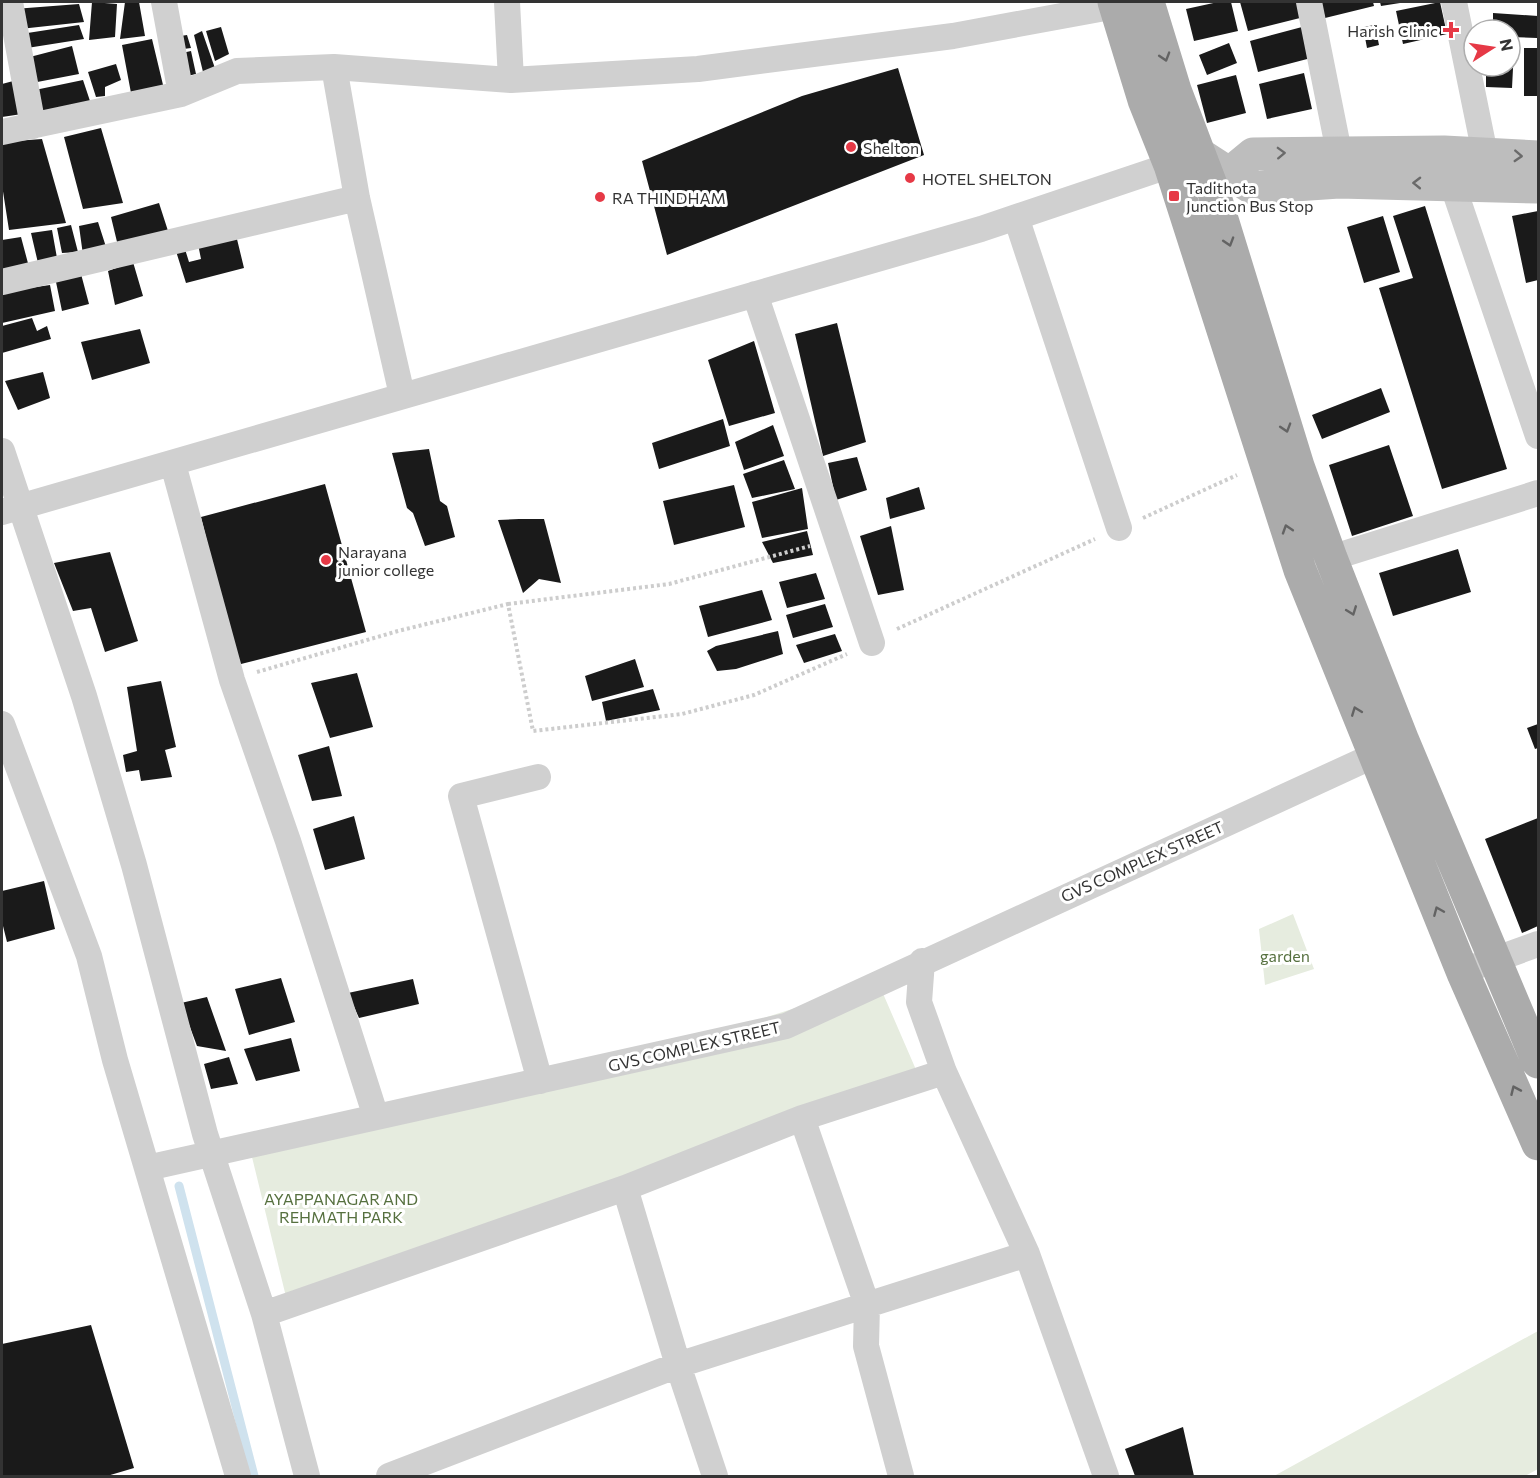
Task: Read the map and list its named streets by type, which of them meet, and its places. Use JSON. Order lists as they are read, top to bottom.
{
  "streets": {
    "street": ["GVS COMPLEX STREET"]
  },
  "parks": ["garden", "AYAPPANAGAR AND REHMATH PARK"],
  "places": {
    "health": ["Harish Clinic"],
    "other": [
      "Shelton",
      "HOTEL SHELTON",
      "RA THINDHAM",
      "Narayana junior college"
    ],
    "transit": ["Tadithota Junction Bus Stop"]
  },
  "north": "right"
}
